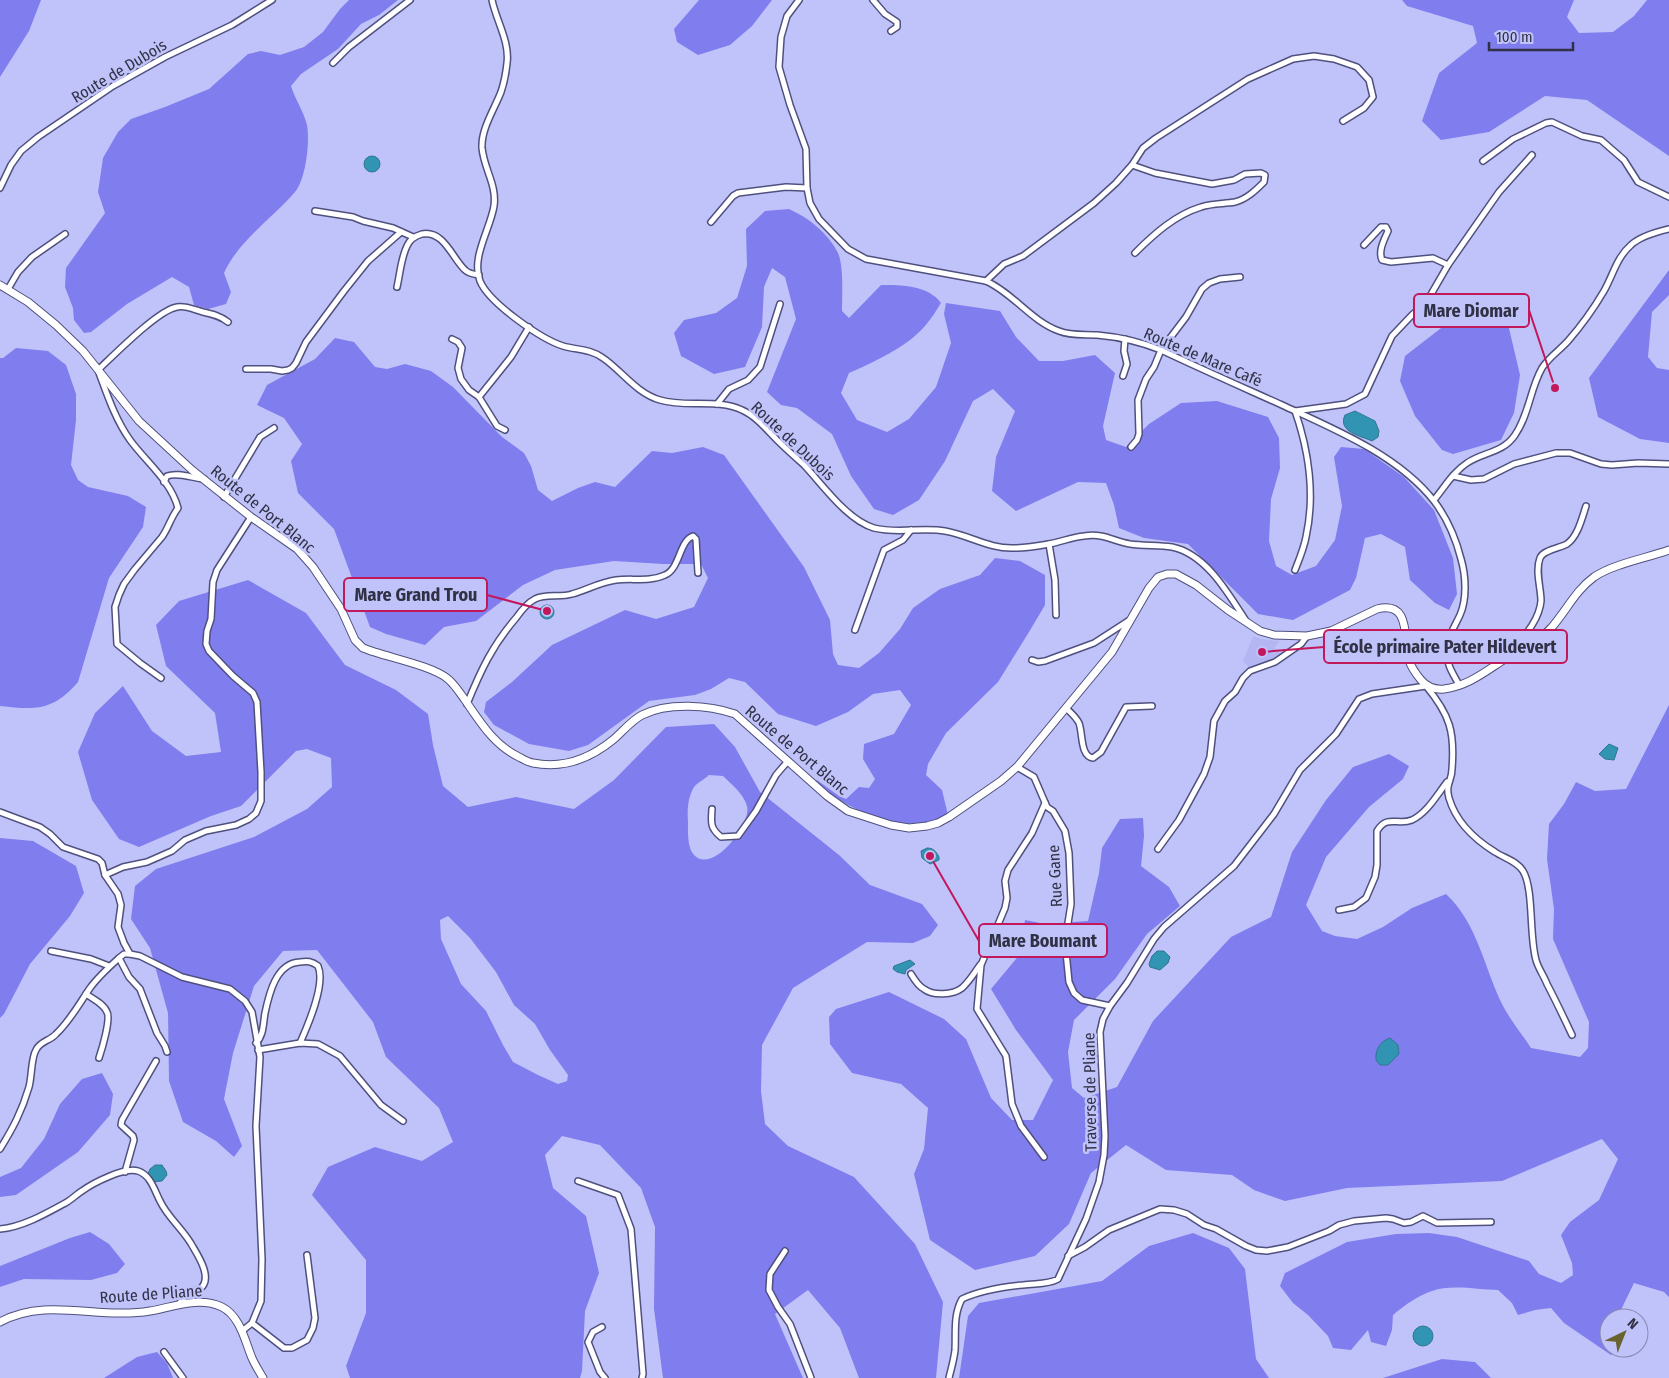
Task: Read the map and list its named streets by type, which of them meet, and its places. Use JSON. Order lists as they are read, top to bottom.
{
  "streets": {
    "street": [
      "Route de Dubois",
      "Route de Mare Café",
      "Route de Port Blanc",
      "Rue Gane",
      "Traverse de Pliane",
      "Route de Pliane"
    ]
  },
  "crossings": [
    ["Route de Dubois", "Route de Port Blanc"],
    ["Route de Port Blanc", "Rue Gane"],
    ["Route de Port Blanc", "Traverse de Pliane"],
    ["Rue Gane", "Traverse de Pliane"]
  ],
  "places": [
    "Mare Diomar",
    "Mare Grand Trou",
    "École primaire Pater Hildevert",
    "Mare Boumant"
  ],
  "scale_bar": "100 m",
  "north": "top right"
}
